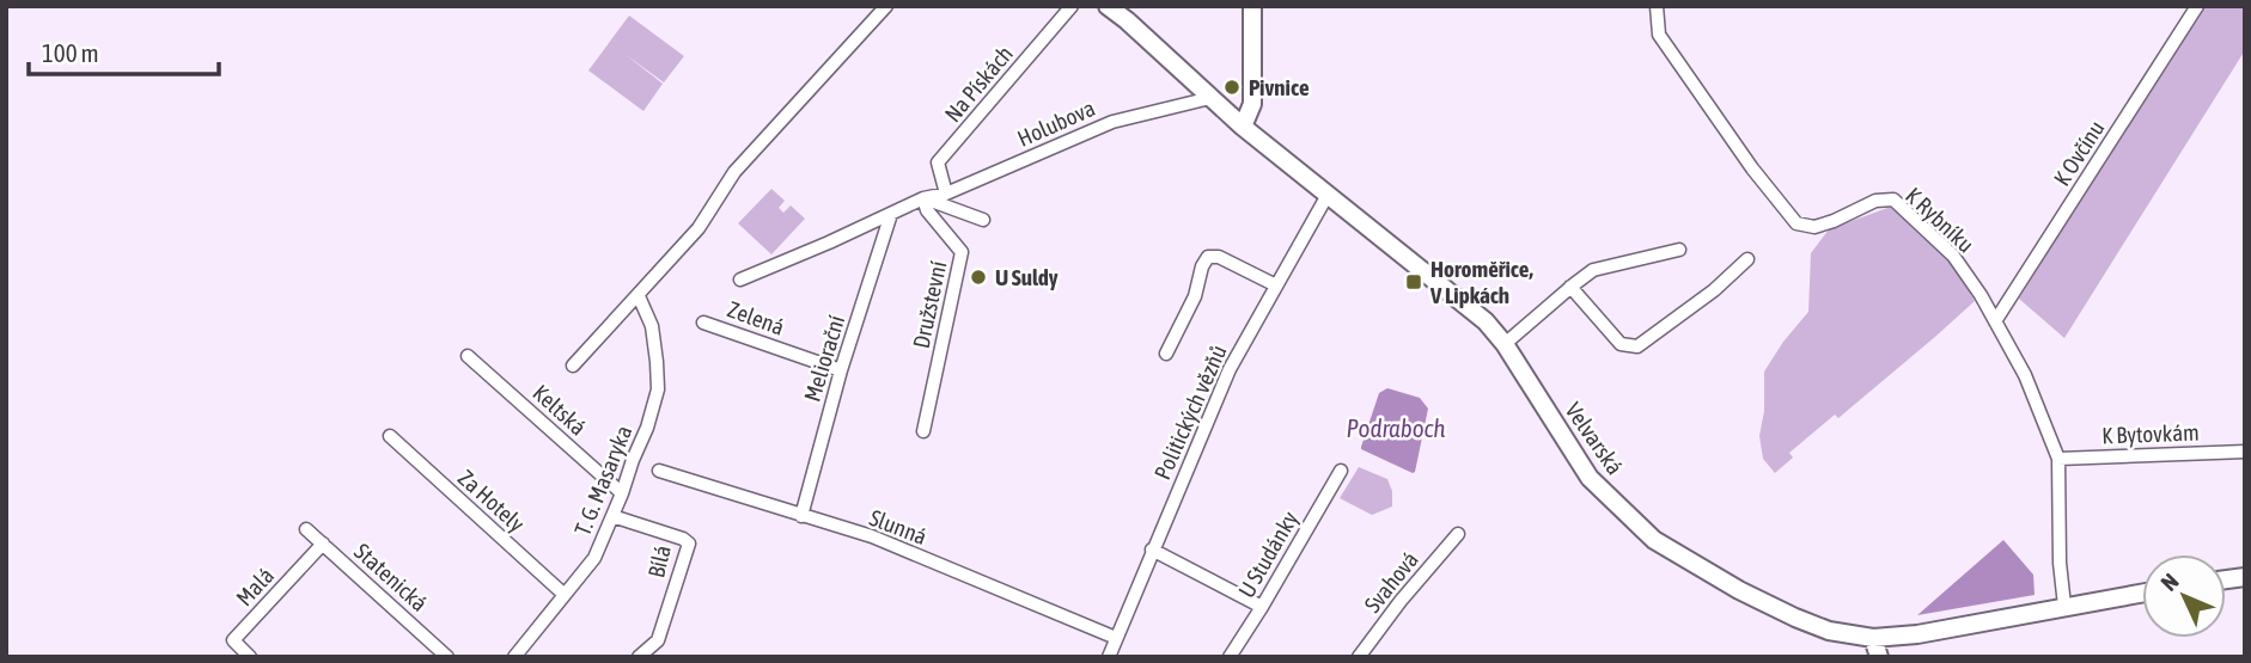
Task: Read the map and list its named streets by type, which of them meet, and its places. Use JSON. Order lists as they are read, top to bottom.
{
  "streets": {
    "main road": ["Velvarská"],
    "street": [
      "Na Pískách",
      "Holubova",
      "K Ovčínu",
      "K Rybníku",
      "Družstevní",
      "Zelená",
      "Meliorační",
      "Keltská",
      "Politických vězňů",
      "K Bytovkám",
      "T. G. Masaryka",
      "Za Hotely",
      "Slunná",
      "U Studánky",
      "Bílá",
      "Statenická",
      "Svahová",
      "Malá"
    ]
  },
  "crossings": [
    ["Na Pískách", "Holubova"],
    ["Holubova", "Družstevní"],
    ["Holubova", "Meliorační"],
    ["Holubova", "Velvarská"],
    ["K Ovčínu", "K Rybníku"],
    ["K Rybníku", "K Bytovkám"],
    ["K Rybníku", "Velvarská"],
    ["Zelená", "Meliorační"],
    ["Meliorační", "Slunná"],
    ["Keltská", "T. G. Masaryka"],
    ["Politických vězňů", "Velvarská"],
    ["Politických vězňů", "Slunná"],
    ["T. G. Masaryka", "Za Hotely"],
    ["T. G. Masaryka", "Bílá"],
    ["Statenická", "Malá"]
  ],
  "water": ["Podraboch"],
  "places": {
    "other": ["Pivnice", "U Suldy"],
    "transit": ["Horoměřice, V Lipkách"]
  },
  "scale_bar": "100 m",
  "north": "top left"
}
